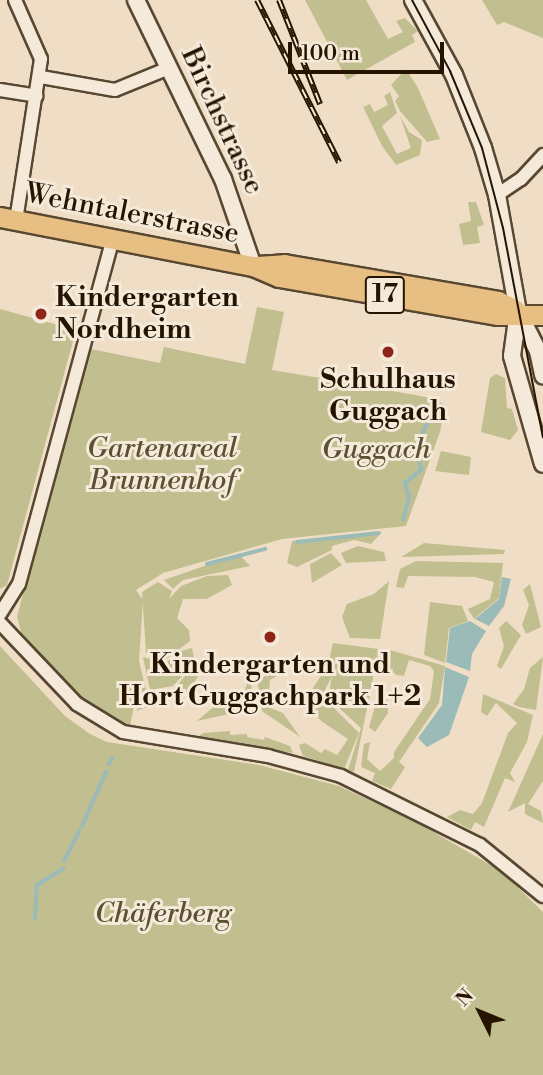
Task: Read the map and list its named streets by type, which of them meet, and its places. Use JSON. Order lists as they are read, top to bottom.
{
  "streets": {
    "main road": ["Wehntalerstrasse", "17"],
    "street": ["Birchstrasse"]
  },
  "crossings": [
    ["Birchstrasse", "Wehntalerstrasse"]
  ],
  "parks": ["Gartenareal Brunnenhof", "Guggach", "Chäferberg"],
  "places": ["Kindergarten Nordheim", "Schulhaus Guggach", "Kindergarten und Hort Guggachpark 1+2"],
  "scale_bar": "100 m",
  "north": "top left"
}
